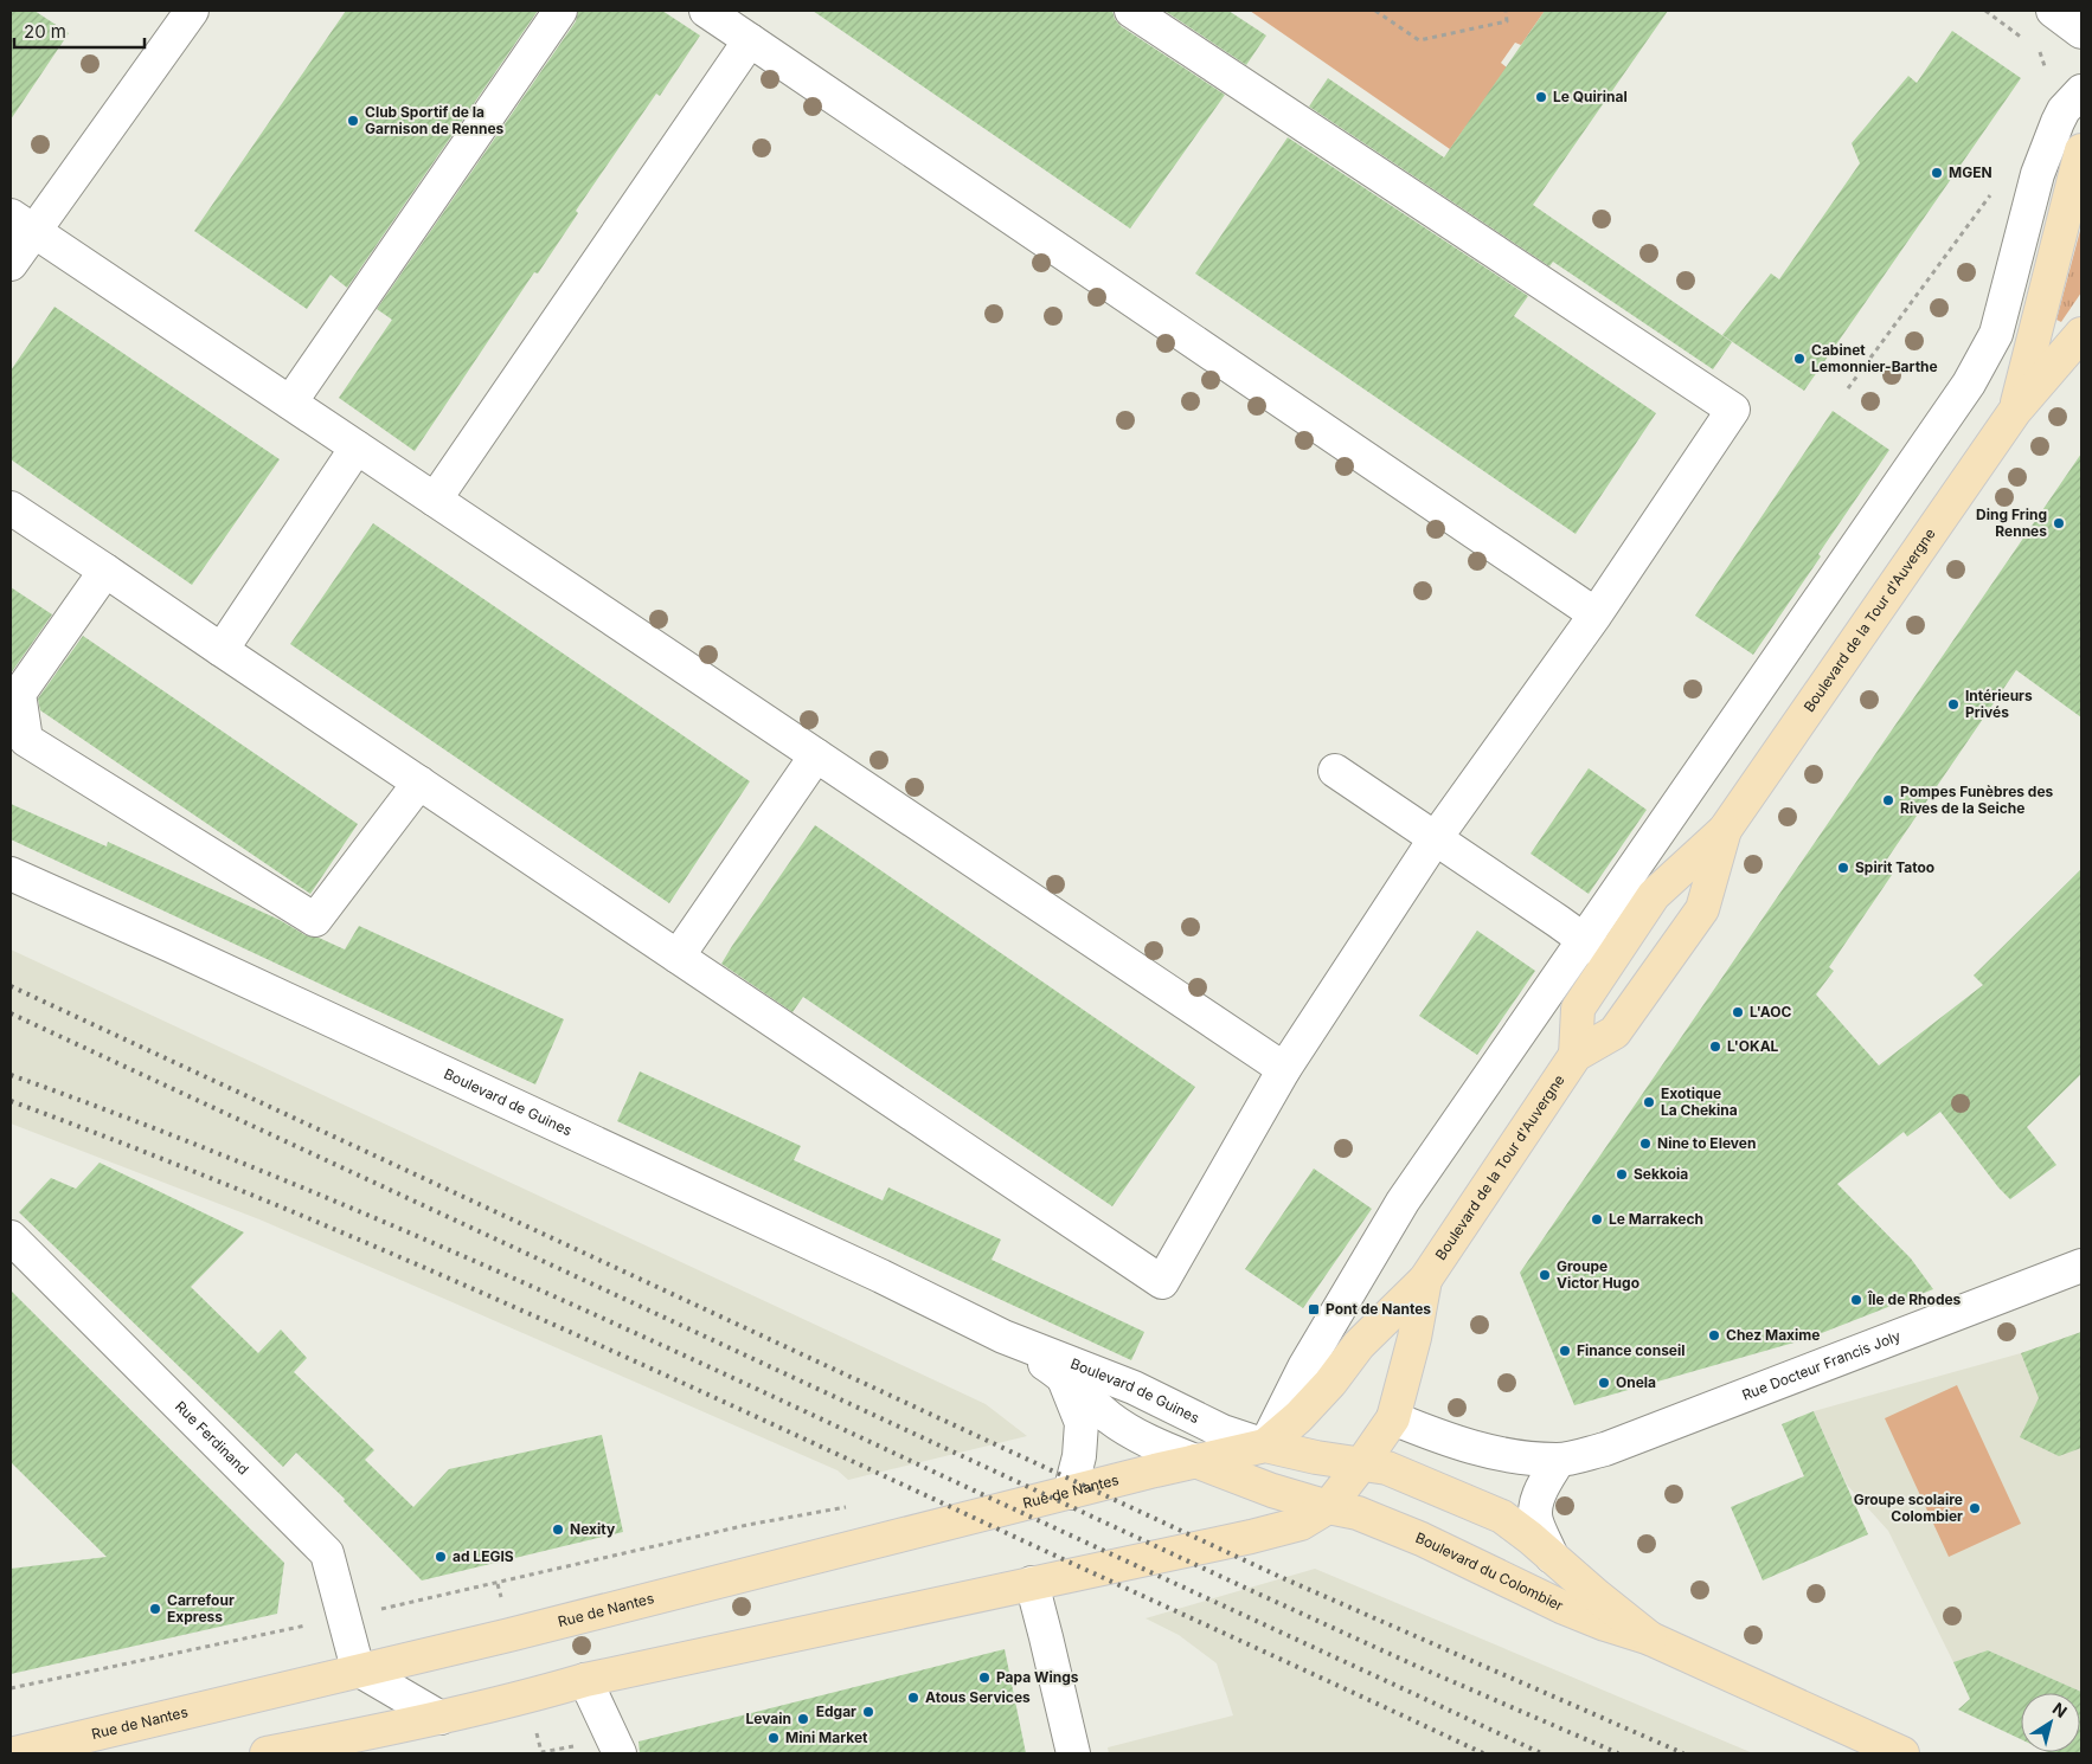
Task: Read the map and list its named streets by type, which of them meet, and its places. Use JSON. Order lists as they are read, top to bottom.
{
  "streets": {
    "main road": ["Boulevard de la Tour d'Auvergne", "Rue de Nantes", "Boulevard du Colombier"],
    "street": ["Boulevard de Guines", "Rue Docteur Francis Joly", "Rue Ferdinand"]
  },
  "crossings": [
    ["Boulevard de la Tour d'Auvergne", "Boulevard de Guines"],
    ["Boulevard de la Tour d'Auvergne", "Rue Docteur Francis Joly"],
    ["Boulevard de la Tour d'Auvergne", "Rue de Nantes"],
    ["Boulevard de la Tour d'Auvergne", "Boulevard du Colombier"],
    ["Boulevard de Guines", "Rue de Nantes"],
    ["Boulevard de Guines", "Boulevard du Colombier"],
    ["Rue Ferdinand", "Rue de Nantes"],
    ["Rue de Nantes", "Boulevard du Colombier"]
  ],
  "places": {
    "other": [
      "Le Quirinal",
      "Club Sportif de la Garnison de Rennes",
      "MGEN",
      "Cabinet Lemonnier-Barthe",
      "Ding Fring Rennes",
      "Intérieurs Privés",
      "Pompes Funèbres des Rives de la Seiche",
      "Spirit Tatoo",
      "L'AOC",
      "L'OKAL",
      "Exotique La Chekina",
      "Nine to Eleven",
      "Sekkoia",
      "Le Marrakech",
      "Groupe Victor Hugo",
      "Île de Rhodes",
      "Chez Maxime",
      "Finance conseil",
      "Onela",
      "Groupe scolaire Colombier",
      "Nexity",
      "ad LEGIS",
      "Carrefour Express",
      "Papa Wings",
      "Atous Services",
      "Edgar",
      "Levain",
      "Mini Market"
    ],
    "transit": ["Pont de Nantes"]
  },
  "scale_bar": "20 m",
  "north": "top right"
}
